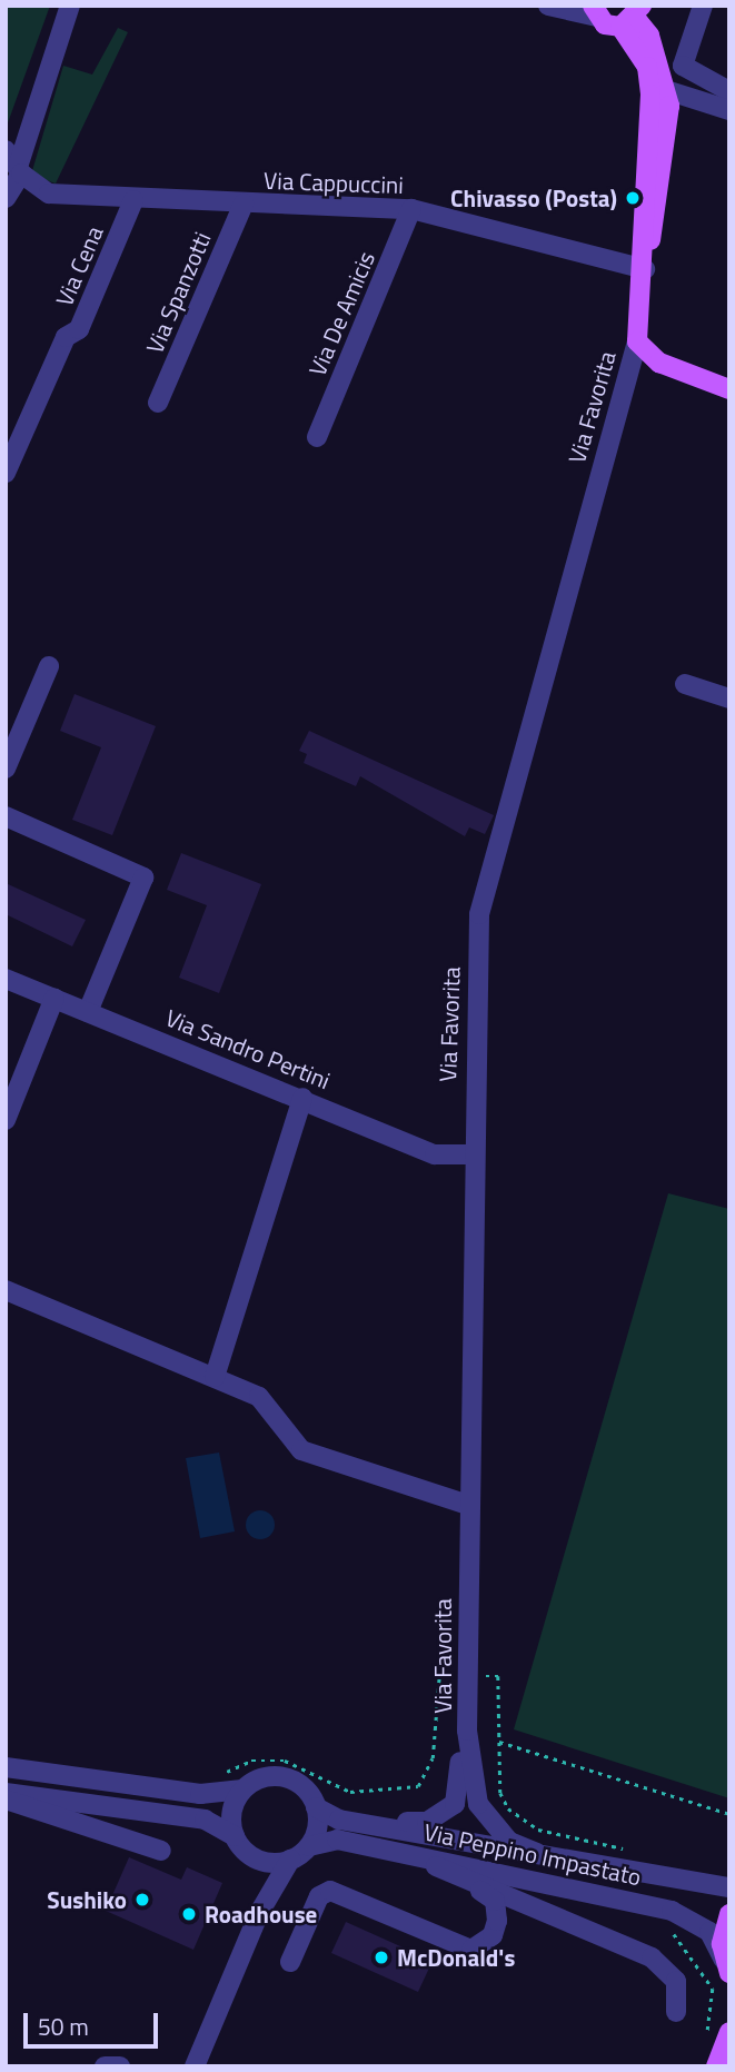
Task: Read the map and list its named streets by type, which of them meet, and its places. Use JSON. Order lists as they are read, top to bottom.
{
  "streets": {
    "street": [
      "Via Cappuccini",
      "Via Cena",
      "Via Spanzotti",
      "Via De Amicis",
      "Via Favorita",
      "Via Sandro Pertini",
      "Via Peppino Impastato"
    ]
  },
  "crossings": [
    ["Via Cappuccini", "Via Cena"],
    ["Via Cappuccini", "Via Spanzotti"],
    ["Via Cappuccini", "Via De Amicis"],
    ["Via Favorita", "Via Sandro Pertini"],
    ["Via Favorita", "Via Peppino Impastato"]
  ],
  "places": [
    "Chivasso (Posta)",
    "Sushiko",
    "Roadhouse",
    "McDonald's"
  ],
  "scale_bar": "50 m"
}
